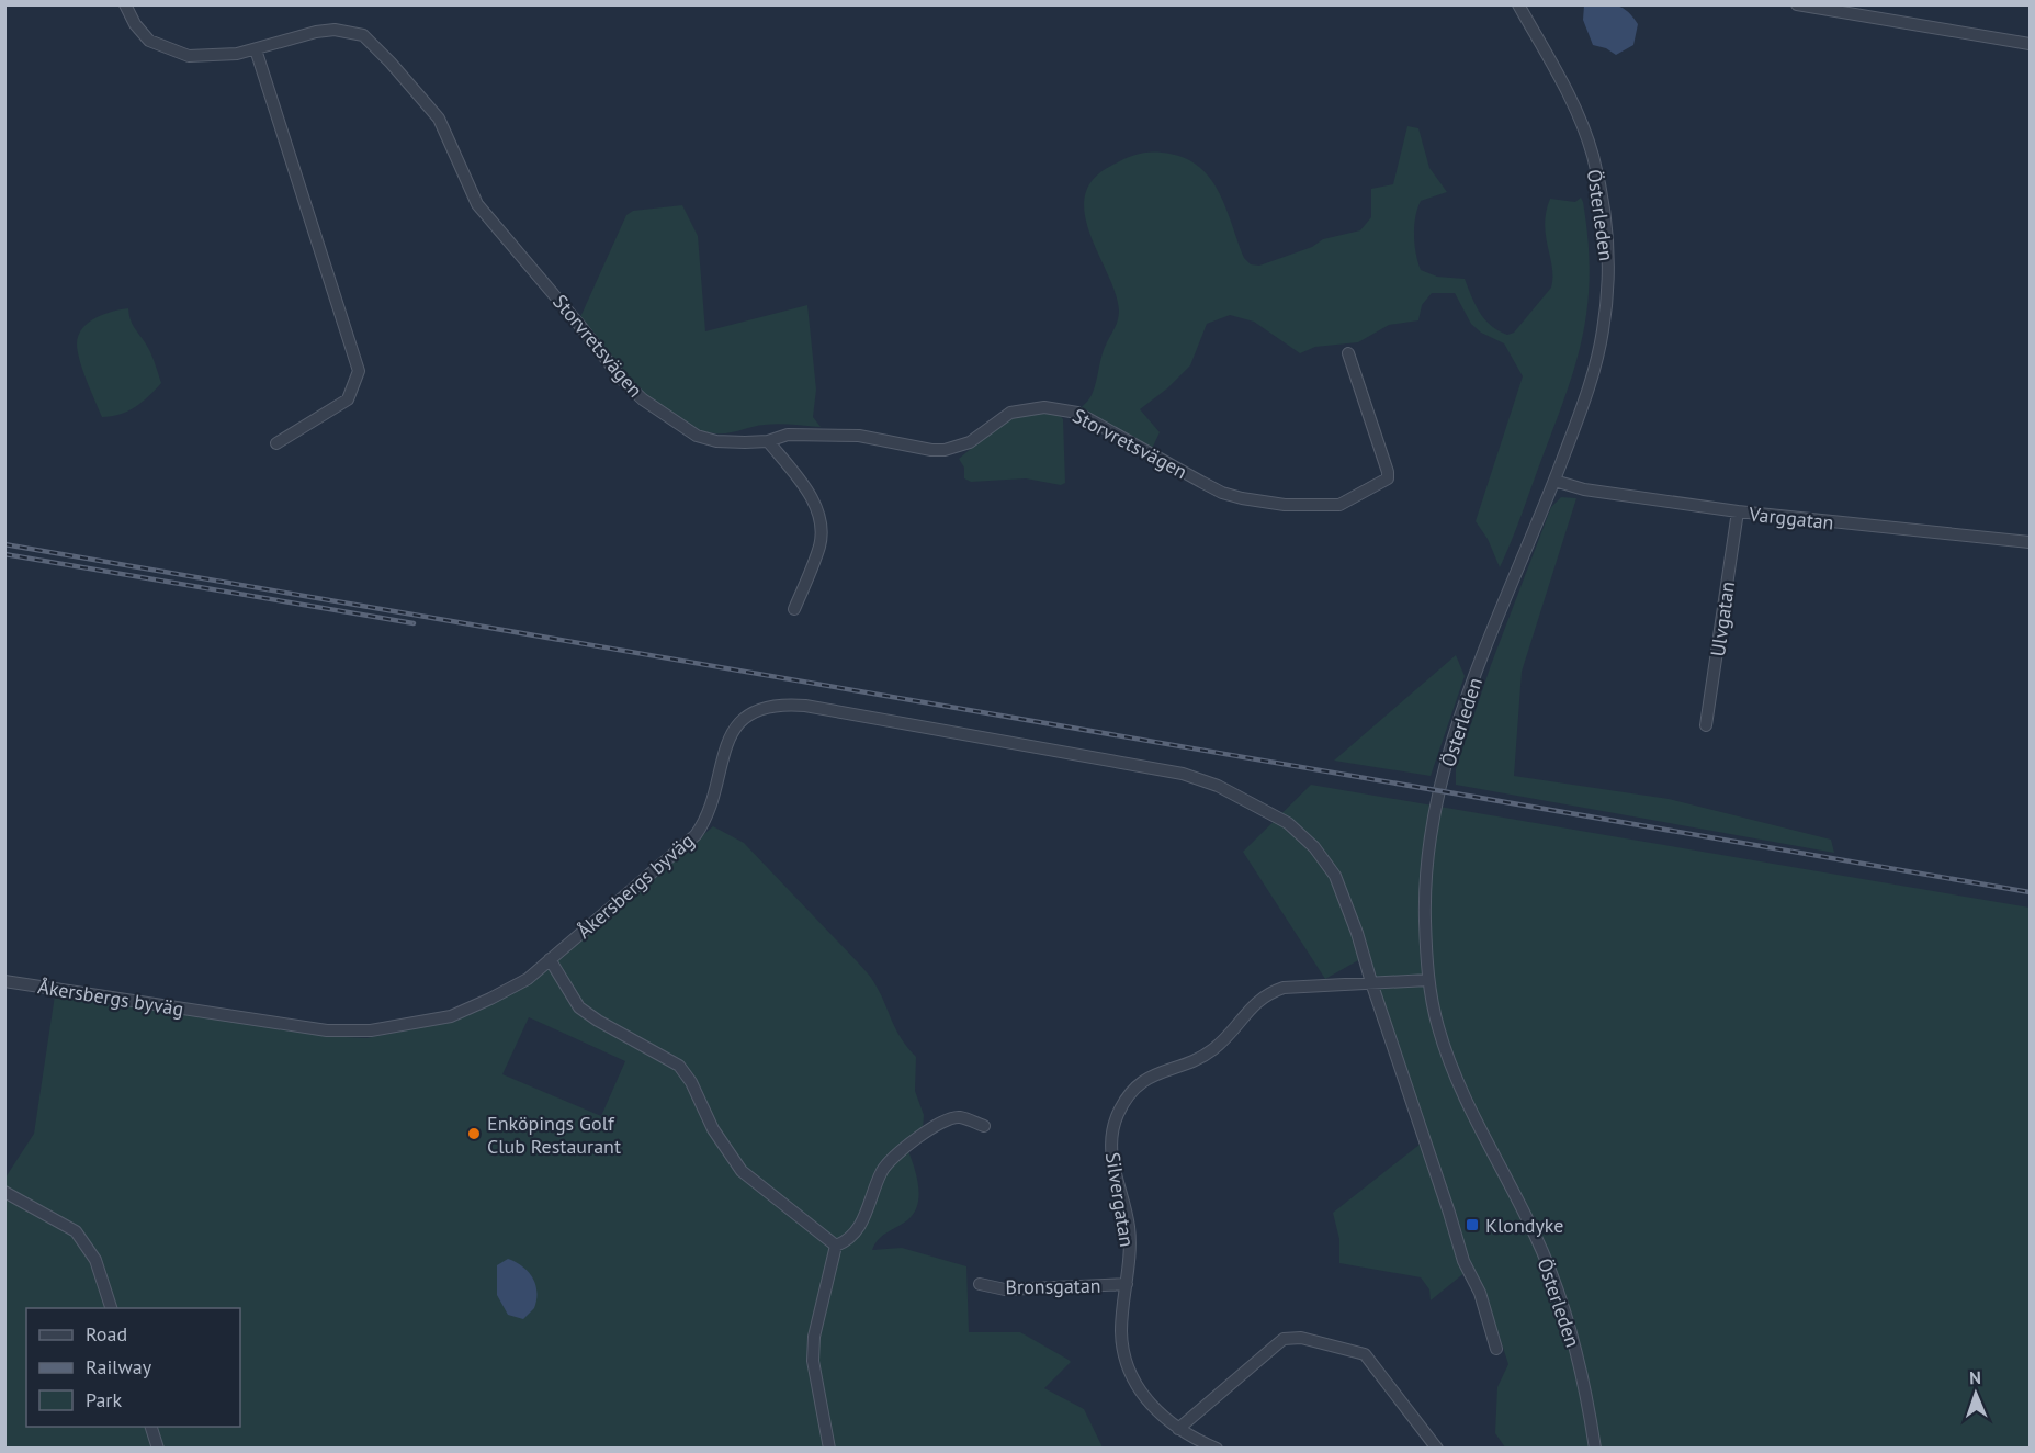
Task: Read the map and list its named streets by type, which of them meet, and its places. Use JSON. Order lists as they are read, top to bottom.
{
  "streets": {
    "street": [
      "Österleden",
      "Storvretsvägen",
      "Varggatan",
      "Ulvgatan",
      "Åkersbergs byväg",
      "Silvergatan",
      "Bronsgatan"
    ]
  },
  "crossings": [
    ["Österleden", "Varggatan"],
    ["Österleden", "Silvergatan"],
    ["Varggatan", "Ulvgatan"],
    ["Åkersbergs byväg", "Silvergatan"],
    ["Silvergatan", "Bronsgatan"]
  ],
  "places": {
    "other": ["Enköpings Golf Club Restaurant"],
    "transit": ["Klondyke"]
  },
  "legend": ["Road", "Railway", "Park"],
  "north": "top"
}
